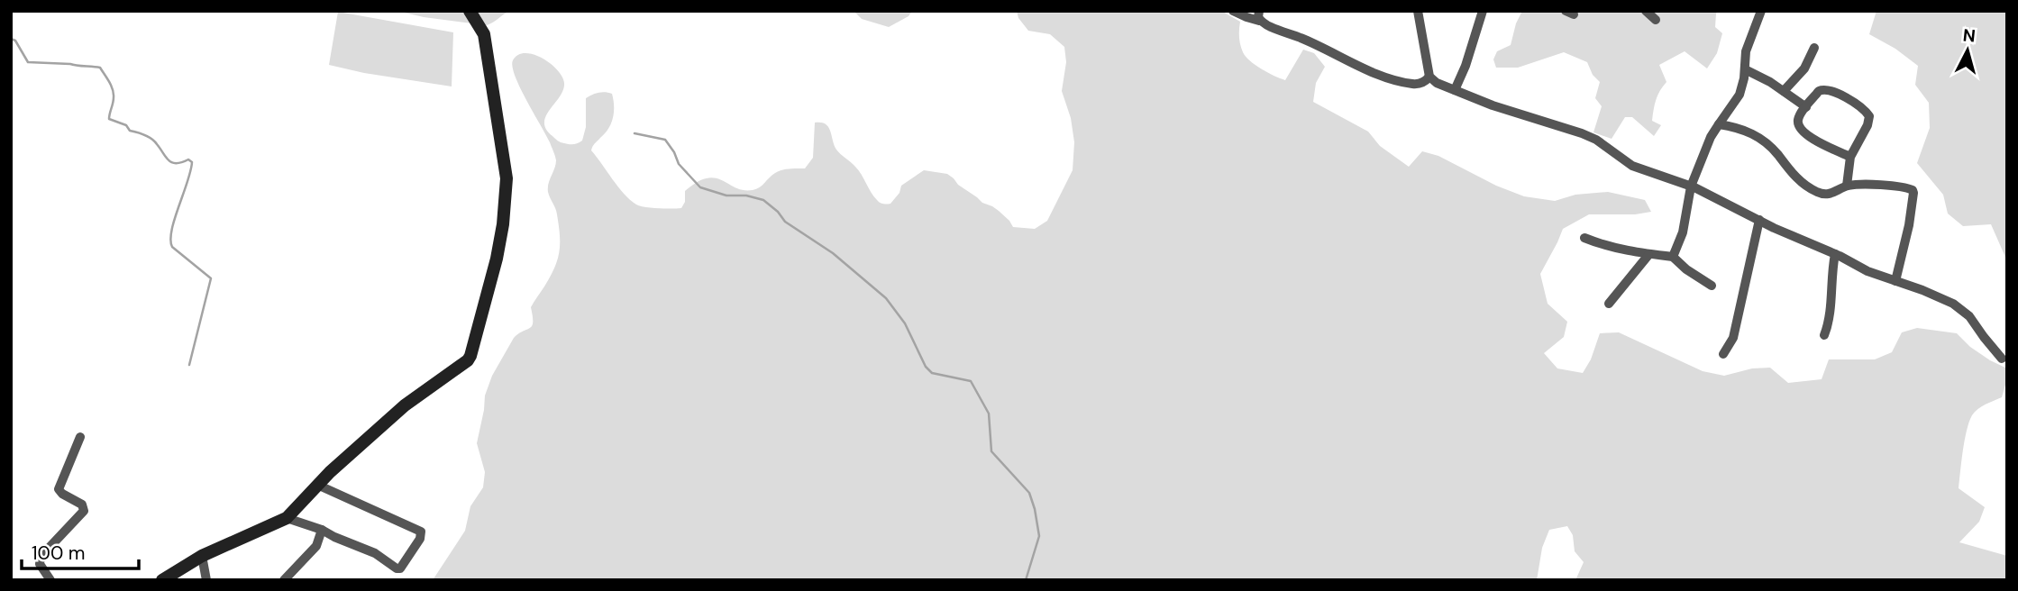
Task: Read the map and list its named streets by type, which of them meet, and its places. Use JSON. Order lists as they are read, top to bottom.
{
  "scale_bar": "100 m",
  "north": "top"
}
